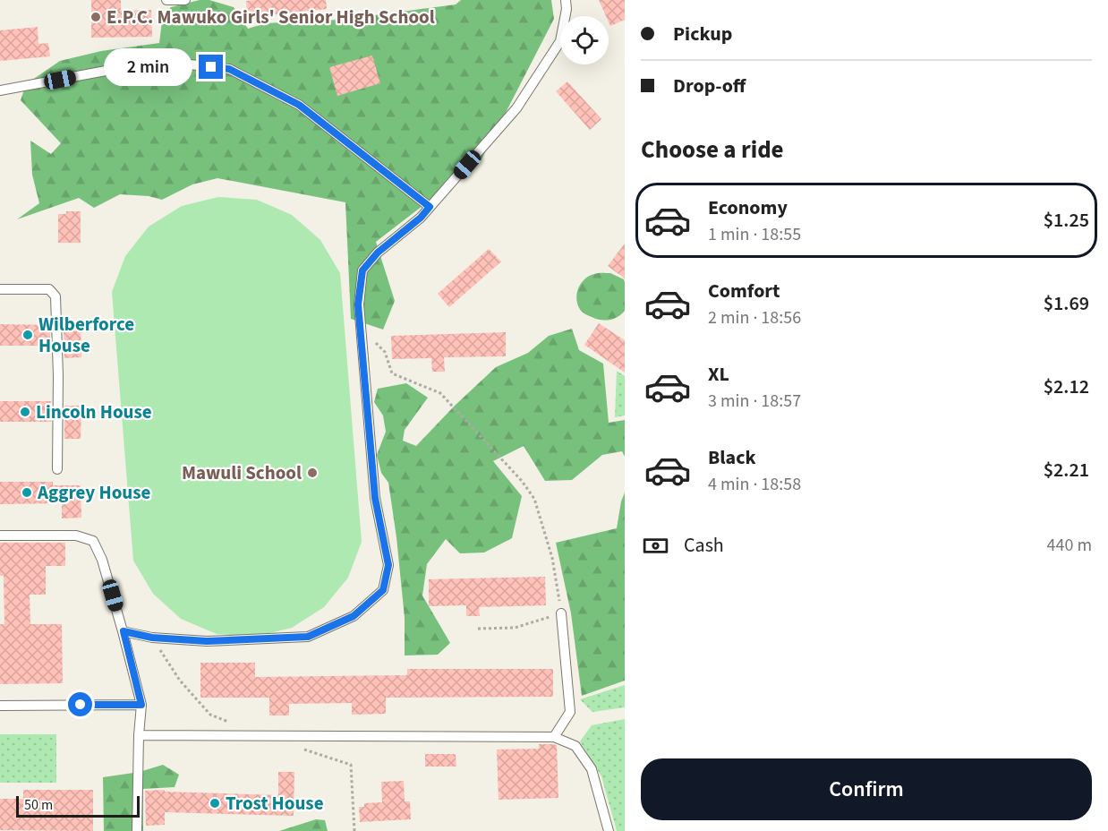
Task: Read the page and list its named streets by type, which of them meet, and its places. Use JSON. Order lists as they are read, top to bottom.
{
  "places": [
    "E.P.C. Mawuko Girls' Senior High School",
    "Wilberforce House",
    "Lincoln House",
    "Mawuli School",
    "Aggrey House",
    "Trost House"
  ],
  "scale_bar": "50 m",
  "page": {
    "banner": ["Pickup", "Drop-off"],
    "bubble": "2 min",
    "heading": "Choose a ride",
    "list": [
      {
        "name": "Economy",
        "note": "1 min · 18:55",
        "value": "$1.25"
      },
      {
        "name": "Comfort",
        "note": "2 min · 18:56",
        "value": "$1.69"
      },
      {
        "name": "XL",
        "note": "3 min · 18:57",
        "value": "$2.12"
      },
      {
        "name": "Black",
        "note": "4 min · 18:58",
        "value": "$2.21"
      }
    ],
    "pay": ["Cash", "440 m"],
    "buttons": "Confirm",
    "scale": "50 m"
  }
}
